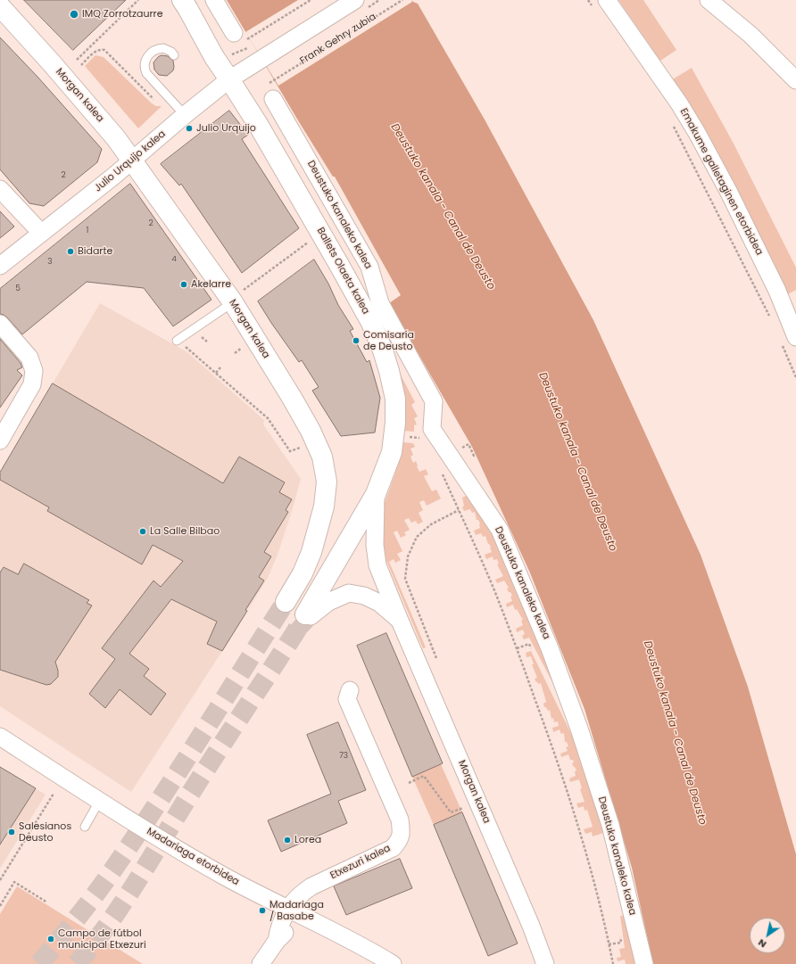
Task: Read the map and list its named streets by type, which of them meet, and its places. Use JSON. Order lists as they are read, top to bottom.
{
  "streets": {
    "main road": ["Morgan kalea", "Ballets Olaeta kalea"],
    "street": [
      "Julio Urquijo kalea",
      "Emakume galletaginen etorbidea",
      "Deustuko kanaleko kalea",
      "Madariaga etorbidea",
      "Etxezuri kalea"
    ],
    "path": ["Frank Gehry zubia"]
  },
  "crossings": [
    ["Morgan kalea", "Julio Urquijo kalea"],
    ["Morgan kalea", "Ballets Olaeta kalea"],
    ["Julio Urquijo kalea", "Ballets Olaeta kalea"],
    ["Madariaga etorbidea", "Etxezuri kalea"]
  ],
  "water": ["Deustuko kanala - Canal de Deusto"],
  "places": [
    "IMQ Zorrotzaurre",
    "Julio Urquijo",
    "Bidarte",
    "Akelarre",
    "Comisaría de Deusto",
    "La Salle Bilbao",
    "Salesianos Deusto",
    "Lorea",
    "Madariaga / Basabe",
    "Campo de fútbol municipal Etxezuri"
  ],
  "house_numbers": [
    "2",
    "2",
    "1",
    "4",
    "3",
    "5",
    "73"
  ],
  "north": "bottom left"
}
